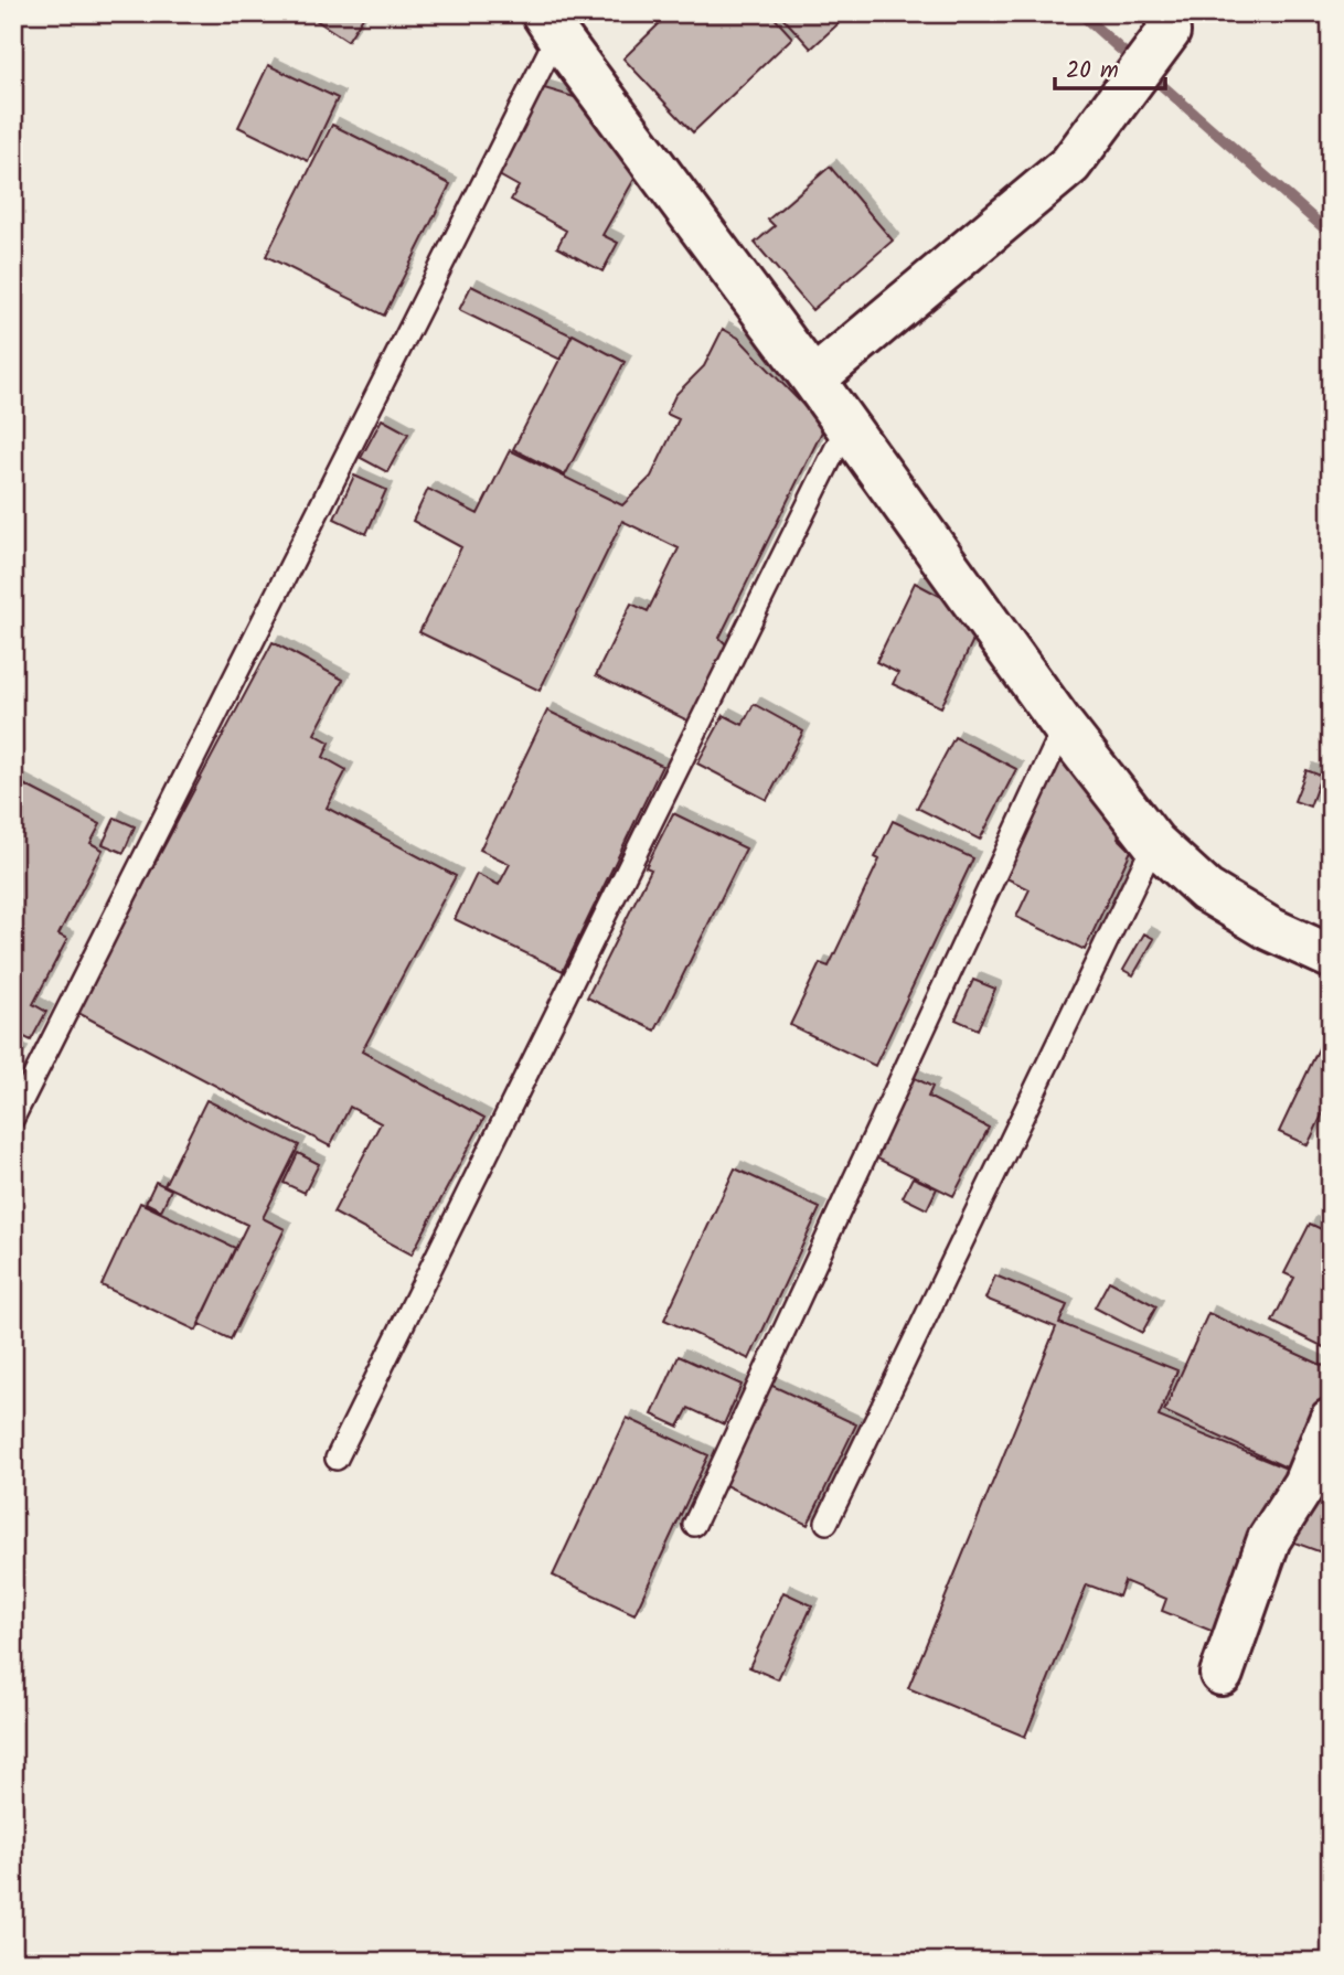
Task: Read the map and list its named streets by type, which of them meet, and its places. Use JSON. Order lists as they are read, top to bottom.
{
  "scale_bar": "20 m"
}
